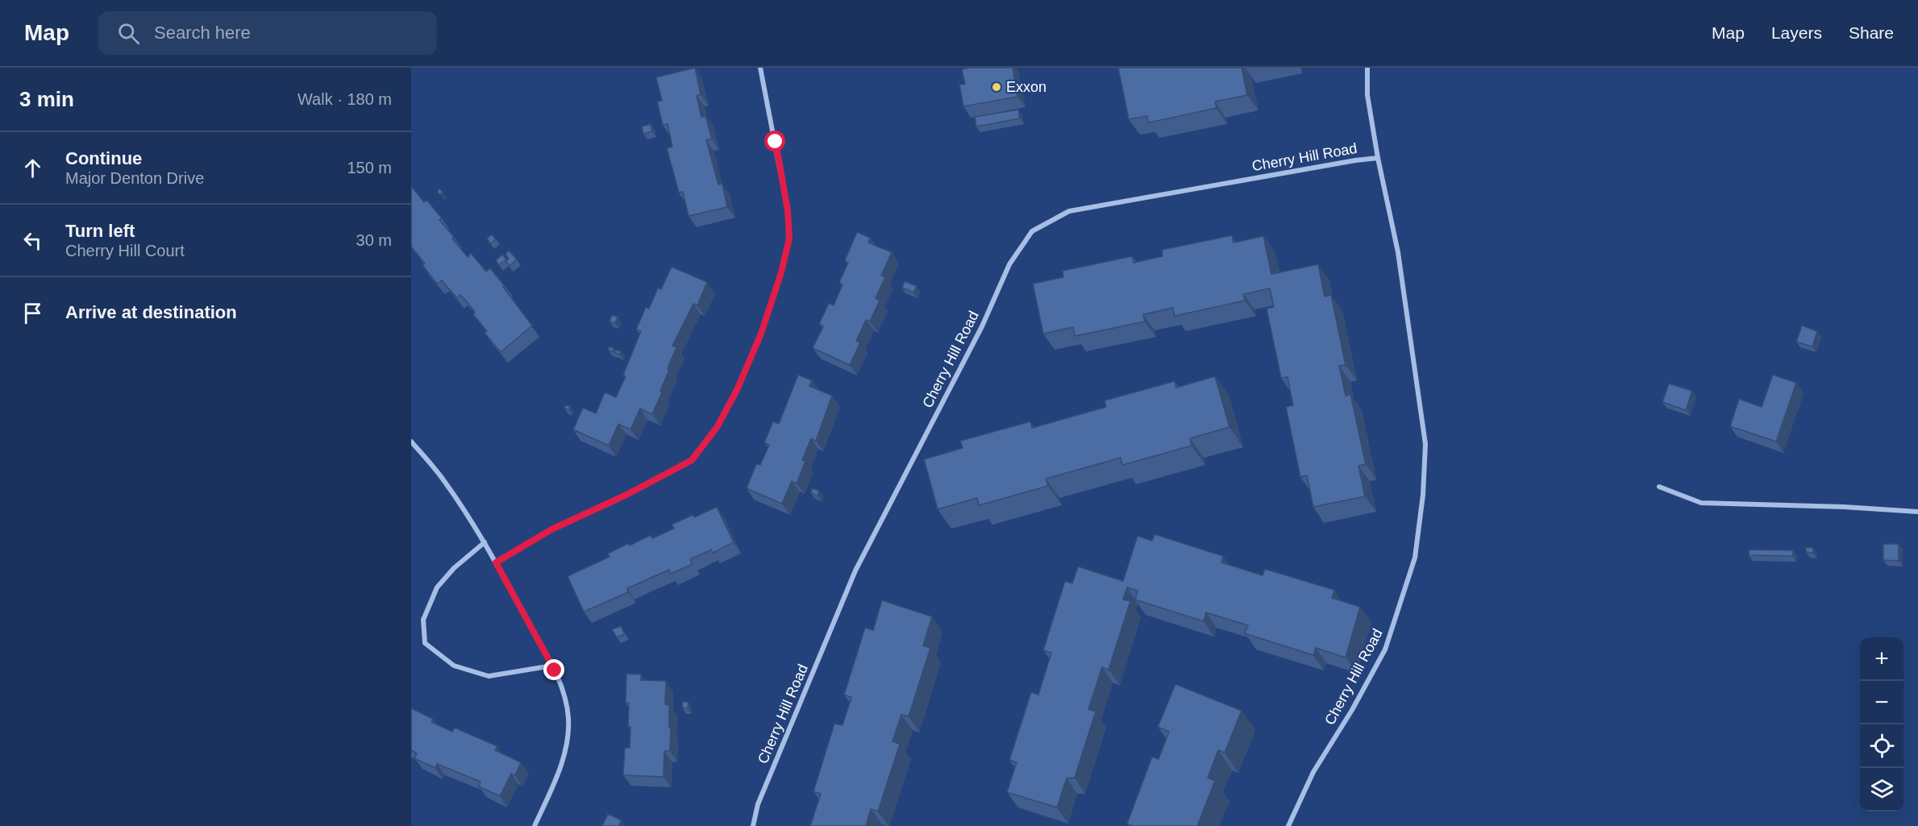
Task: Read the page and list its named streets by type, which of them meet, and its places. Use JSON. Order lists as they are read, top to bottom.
{
  "streets": {
    "street": ["Cherry Hill Road"]
  },
  "places": ["Exxon"],
  "page": {
    "header": "Map",
    "search": "Search here",
    "nav": ["Map", "Layers", "Share"],
    "heading": ["3 min", "Walk · 180 m"],
    "list": [
      ["Continue", "Major Denton Drive", "150 m"],
      ["Turn left", "Cherry Hill Court", "30 m"],
      "Arrive at destination"
    ],
    "map_buttons": ["+", "−"]
  }
}
